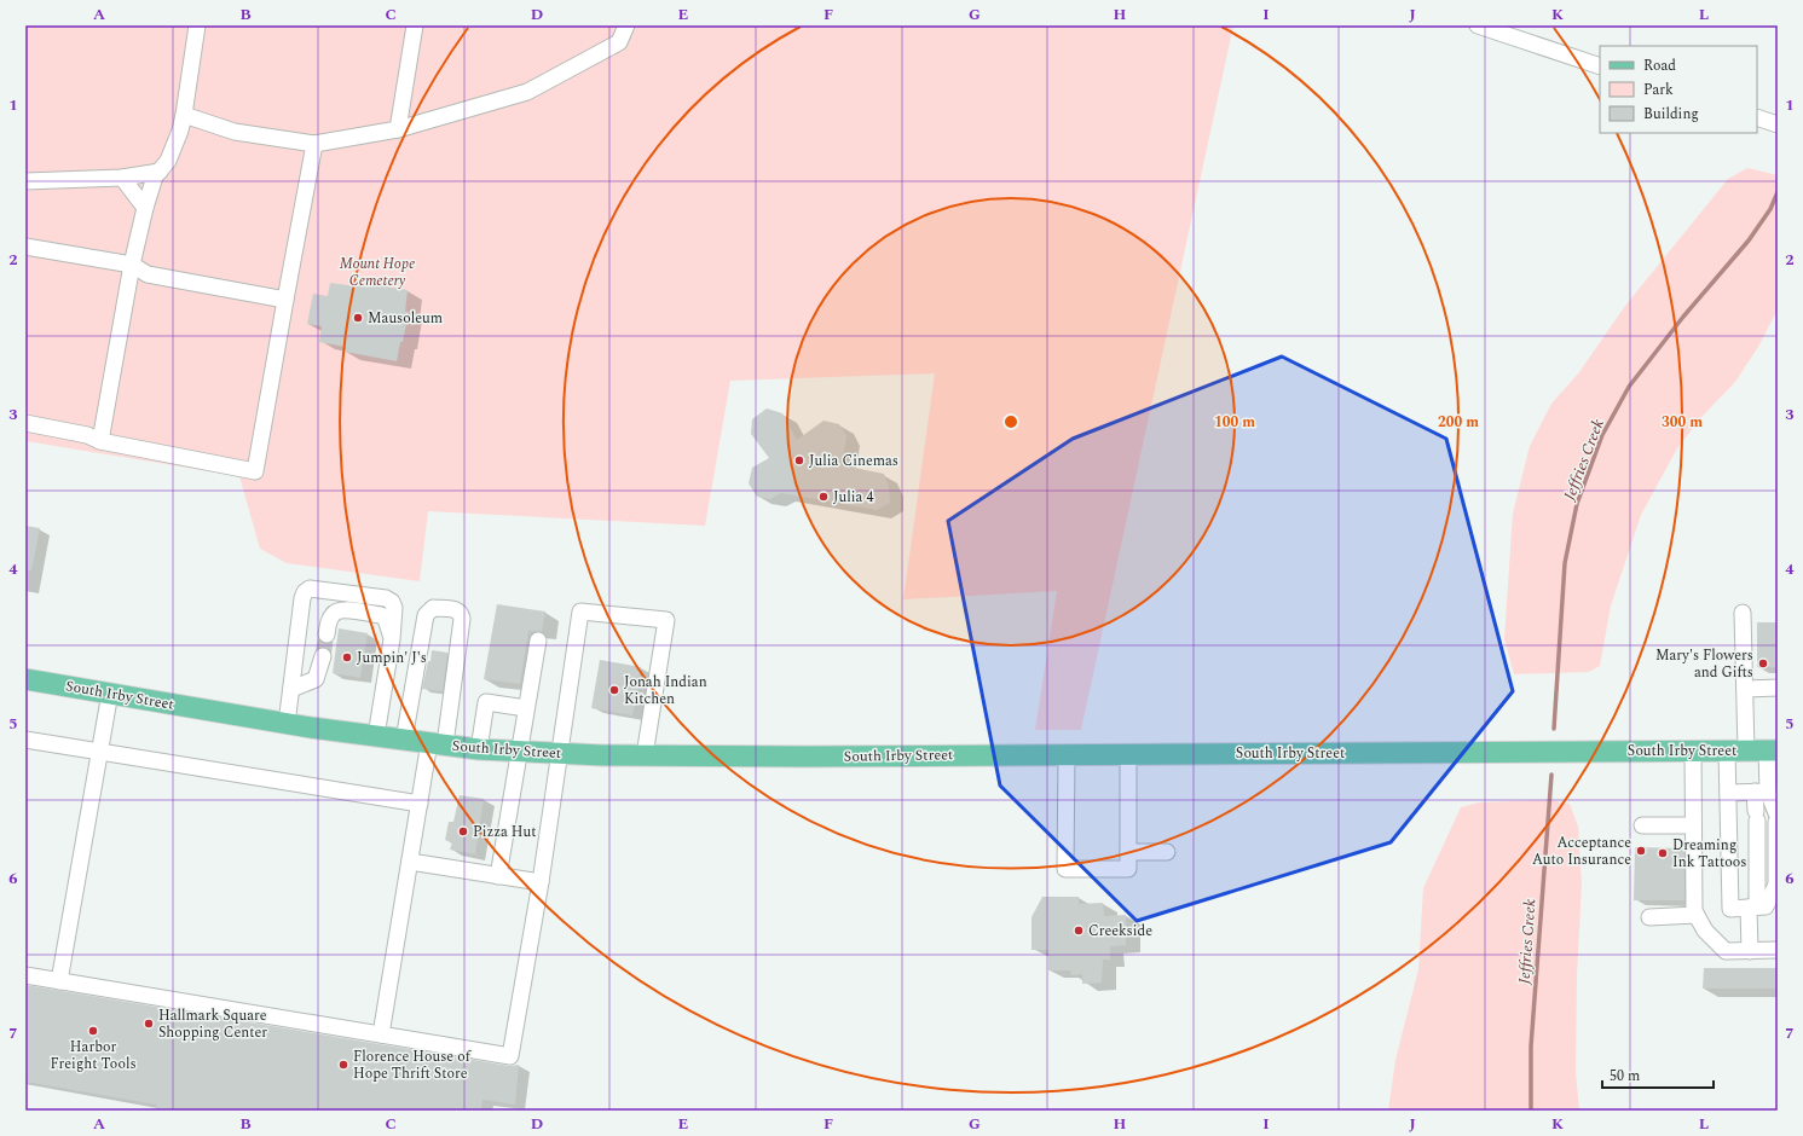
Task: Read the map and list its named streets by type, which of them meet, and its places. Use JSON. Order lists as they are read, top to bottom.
{
  "streets": {
    "main road": ["South Irby Street"]
  },
  "water": ["Jeffries Creek"],
  "parks": ["Mount Hope Cemetery"],
  "places": [
    "Mausoleum",
    "Julia Cinemas",
    "Julia 4",
    "Jumpin' J's",
    "Mary's Flowers and Gifts",
    "Jonah Indian Kitchen",
    "Pizza Hut",
    "Acceptance Auto Insurance",
    "Dreaming Ink Tattoos",
    "Creekside",
    "Hallmark Square Shopping Center",
    "Harbor Freight Tools",
    "Florence House of Hope Thrift Store"
  ],
  "legend": ["Road", "Park", "Building"],
  "scale_bar": "50 m",
  "grid": {
    "columns": [
      "A",
      "B",
      "C",
      "D",
      "E",
      "F",
      "G",
      "H",
      "I",
      "J",
      "K",
      "L"
    ],
    "rows": [
      "1",
      "2",
      "3",
      "4",
      "5",
      "6",
      "7"
    ]
  },
  "rings": ["100 m", "200 m", "300 m"]
}
